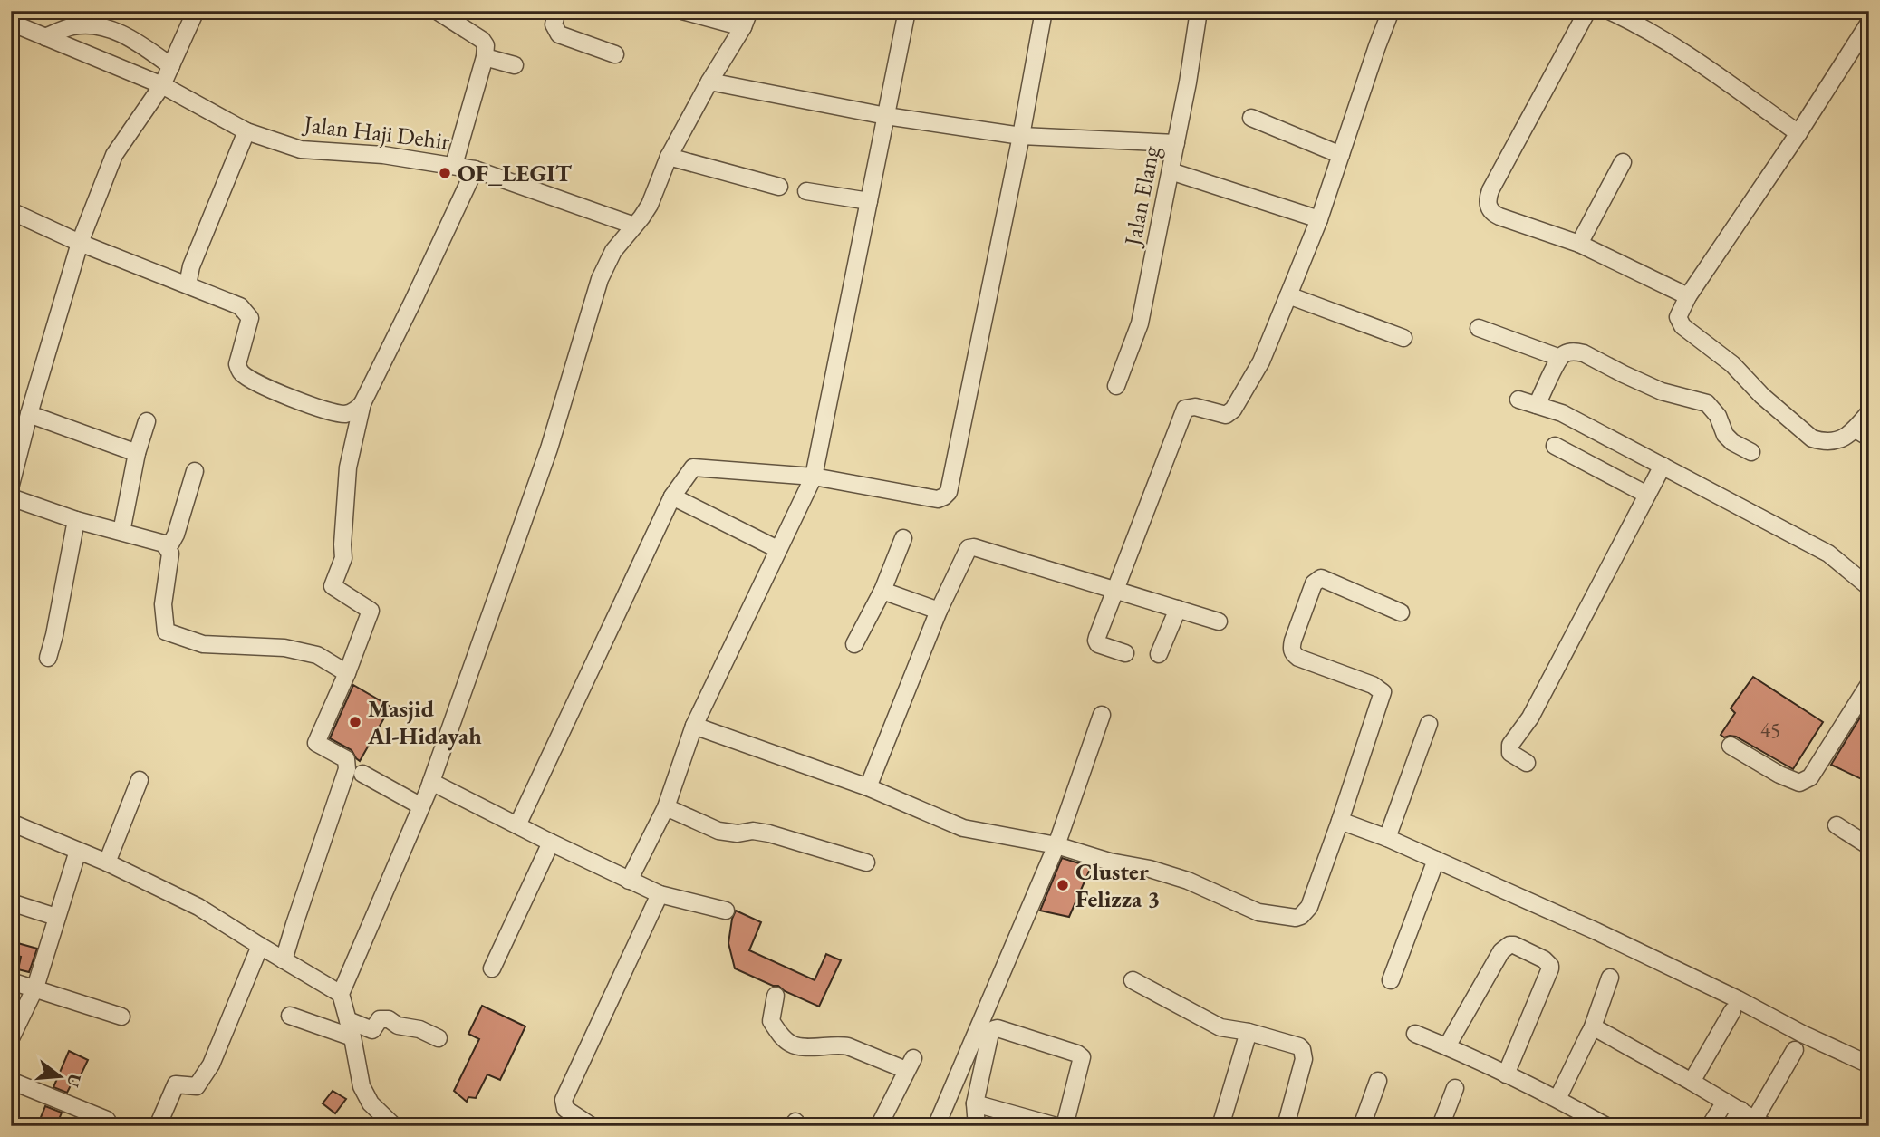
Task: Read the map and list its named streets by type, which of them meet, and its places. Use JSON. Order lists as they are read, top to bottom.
{
  "streets": {
    "street": ["Jalan Haji Dehir", "Jalan Elang"]
  },
  "places": ["OF_LEGIT", "Masjid Al-Hidayah", "Cluster Felizza 3"],
  "house_numbers": ["45"],
  "north": "right"
}
